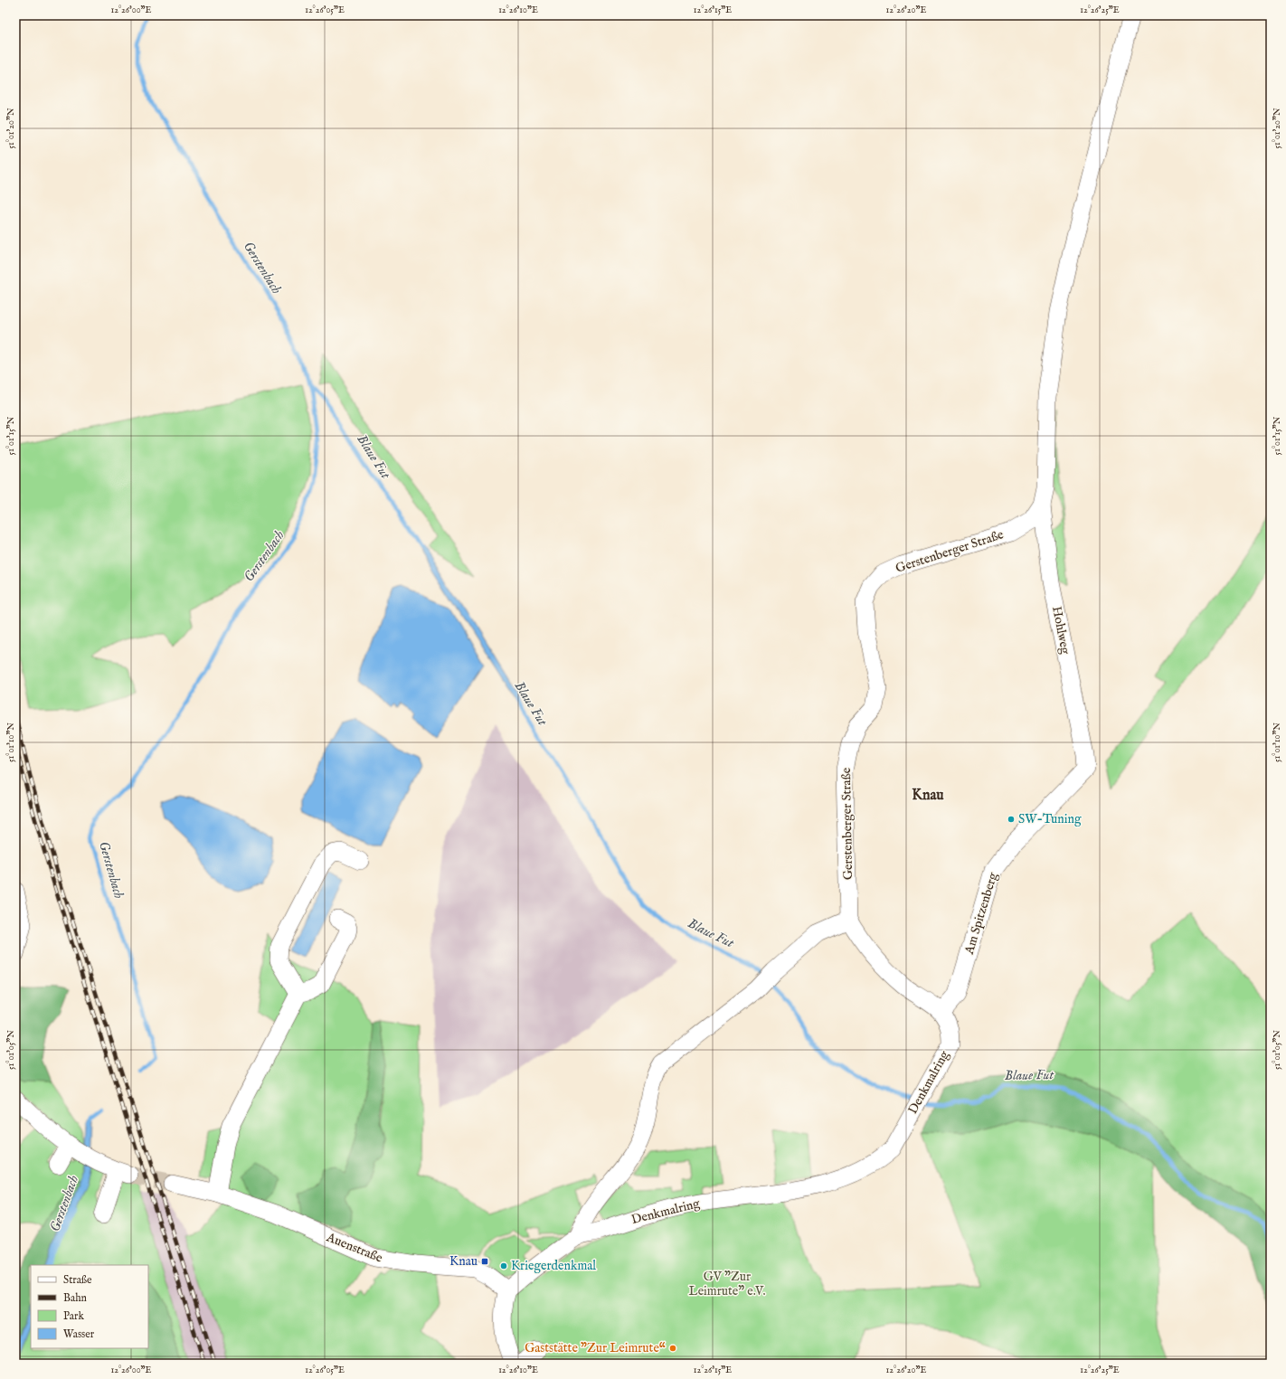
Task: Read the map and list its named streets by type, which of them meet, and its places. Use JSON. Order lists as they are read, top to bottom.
{
  "streets": {
    "street": [
      "Gerstenberger Straße",
      "Hohlweg",
      "Am Spitzenberg",
      "Denkmalring",
      "Auenstraße"
    ]
  },
  "crossings": [
    ["Gerstenberger Straße", "Hohlweg"],
    ["Gerstenberger Straße", "Denkmalring"],
    ["Hohlweg", "Am Spitzenberg"],
    ["Am Spitzenberg", "Denkmalring"],
    ["Denkmalring", "Auenstraße"]
  ],
  "districts": ["Knau"],
  "water": ["Gerstenbach", "Blaue Fut"],
  "parks": ["GV \"Zur Leimrute\" e.V."],
  "places": {
    "other": ["SW-Tuning", "Kriegerdenkmal", "Gaststätte \"Zur Leimrute“"],
    "transit": ["Knau"]
  },
  "legend": [
    "Straße",
    "Bahn",
    "Park",
    "Wasser"
  ],
  "coordinates": [
    "12°26'00\"E",
    "12°26'05\"E",
    "12°26'10\"E",
    "12°26'15\"E",
    "12°26'20\"E",
    "12°26'25\"E",
    "51°01'20\"N",
    "51°01'15\"N",
    "51°01'10\"N",
    "51°01'05\"N"
  ]
}
